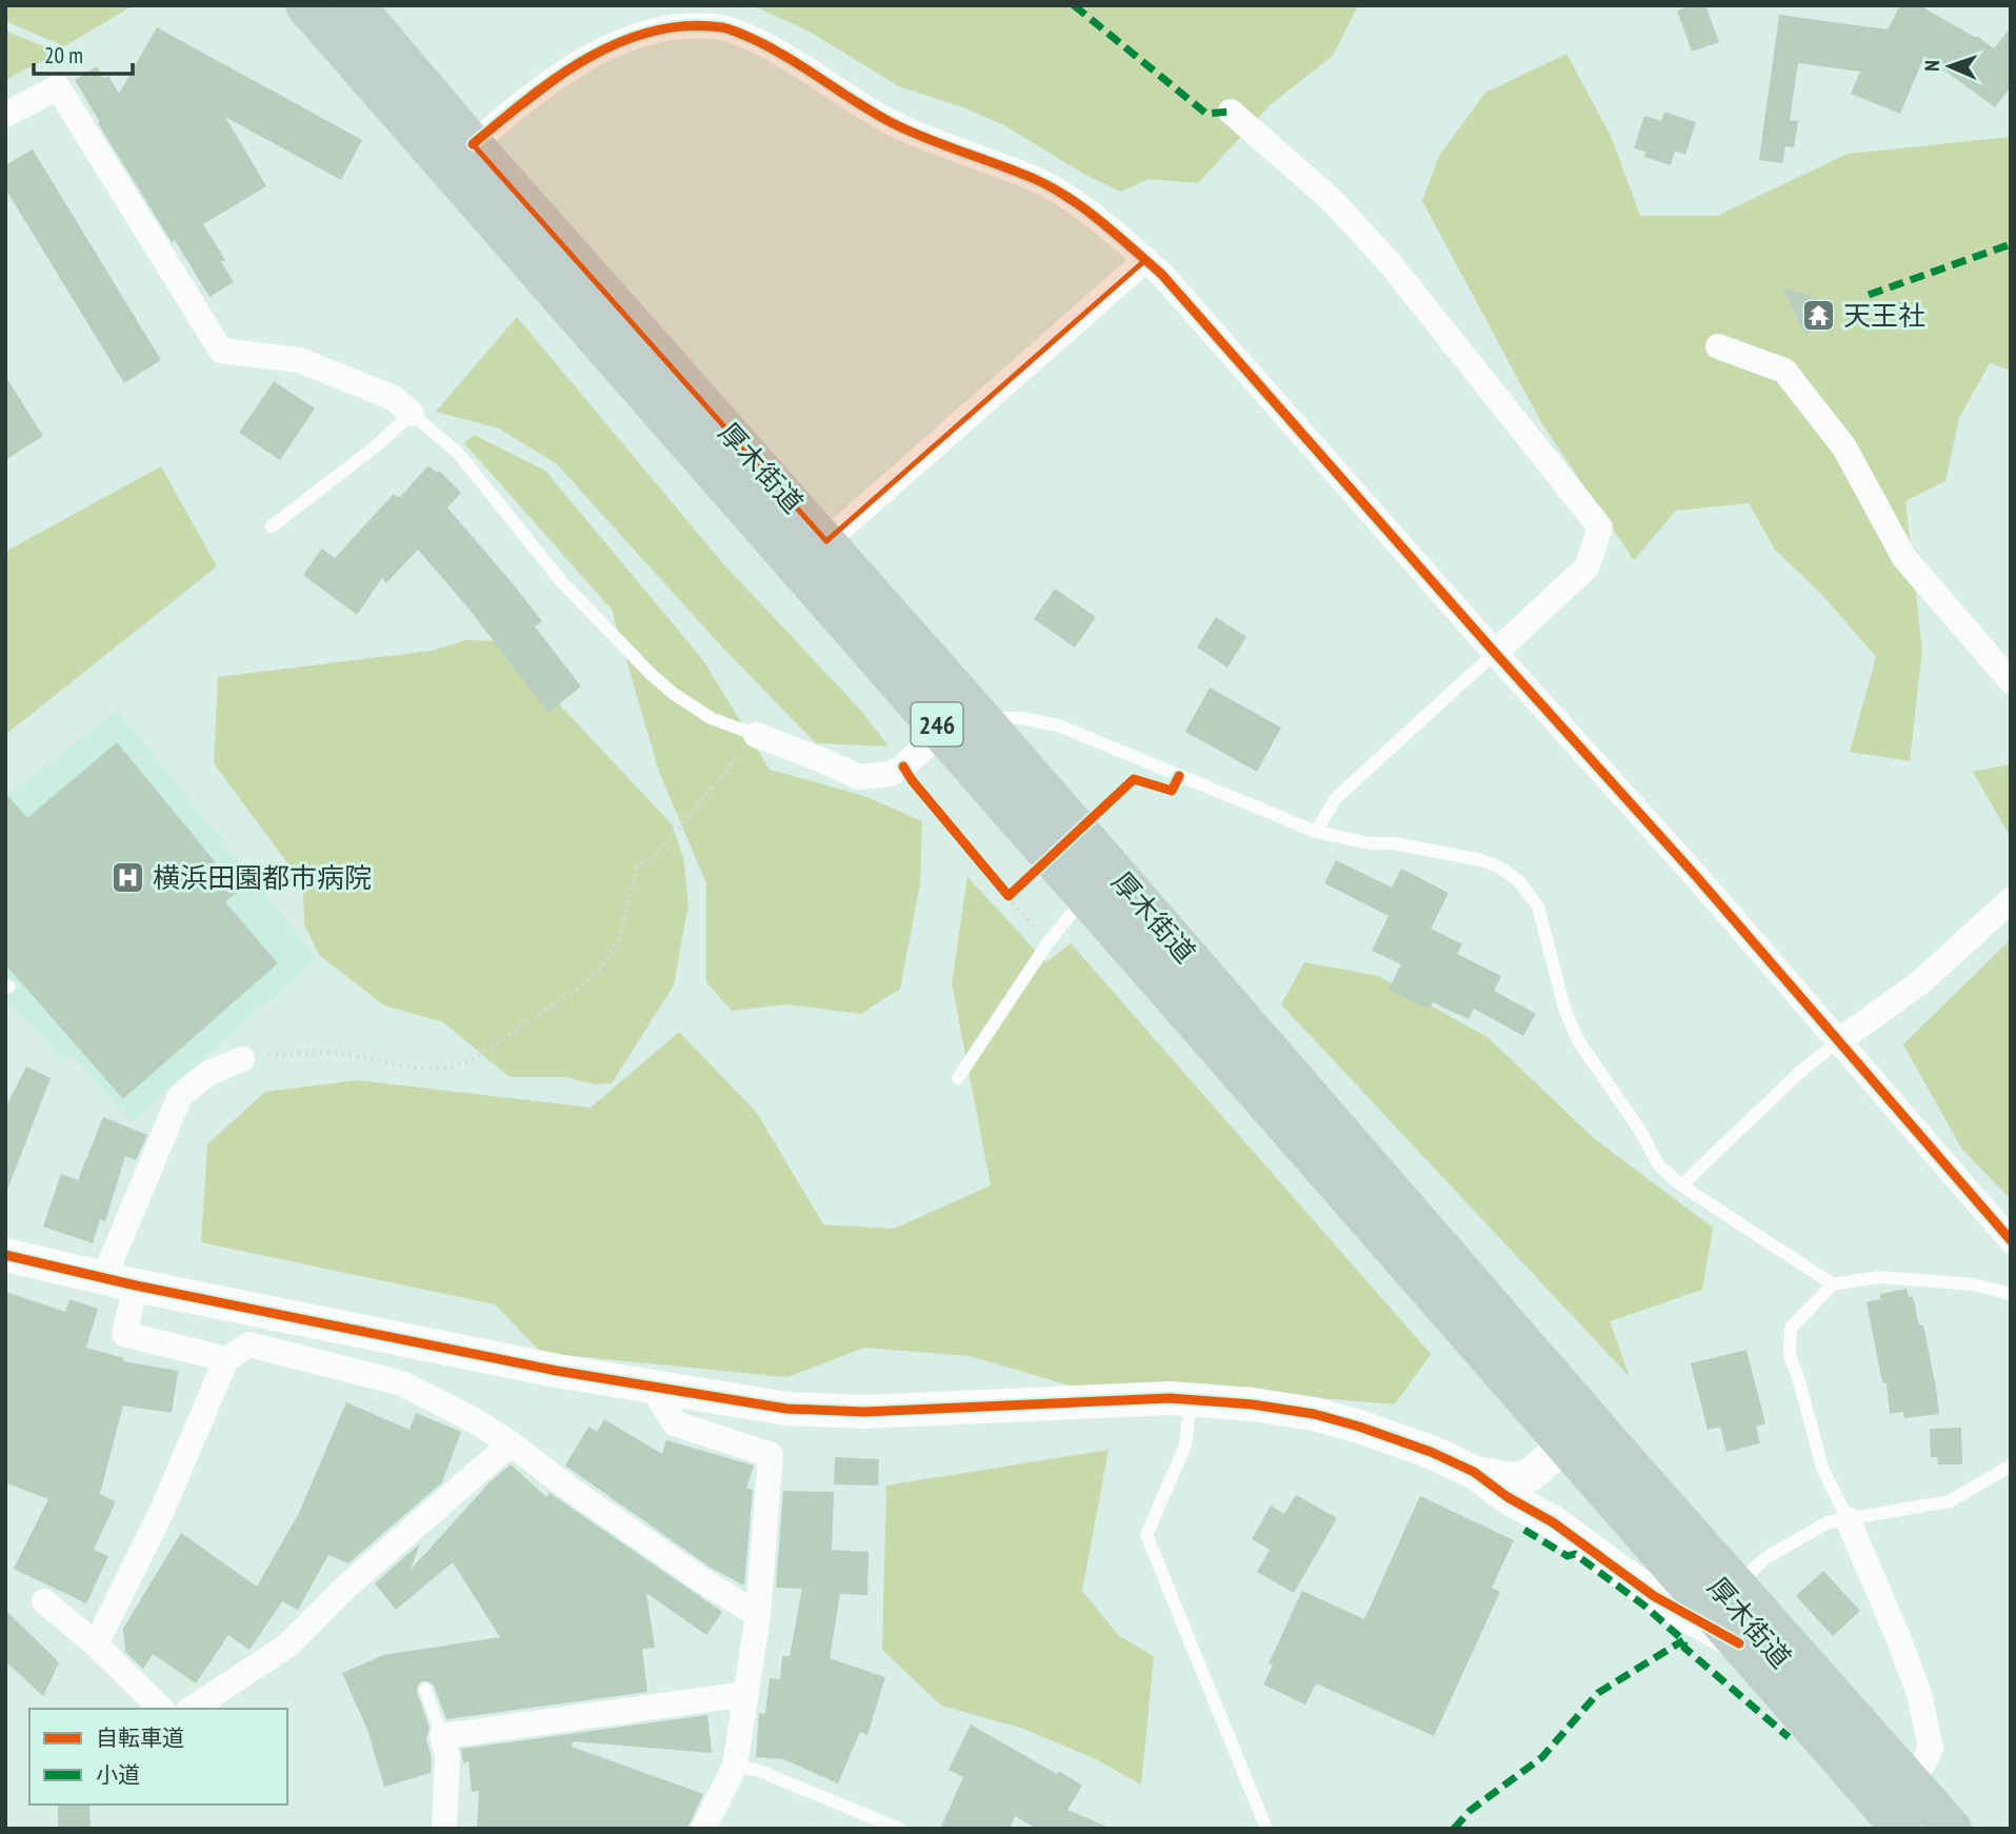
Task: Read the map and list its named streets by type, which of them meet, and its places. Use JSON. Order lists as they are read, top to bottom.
{
  "streets": {
    "highway": ["厚木街道", "246"]
  },
  "places": {
    "temple": ["天王社"],
    "hospital": ["横浜田園都市病院"]
  },
  "legend": ["自転車道", "小道"],
  "scale_bar": "20 m",
  "north": "left"
}
